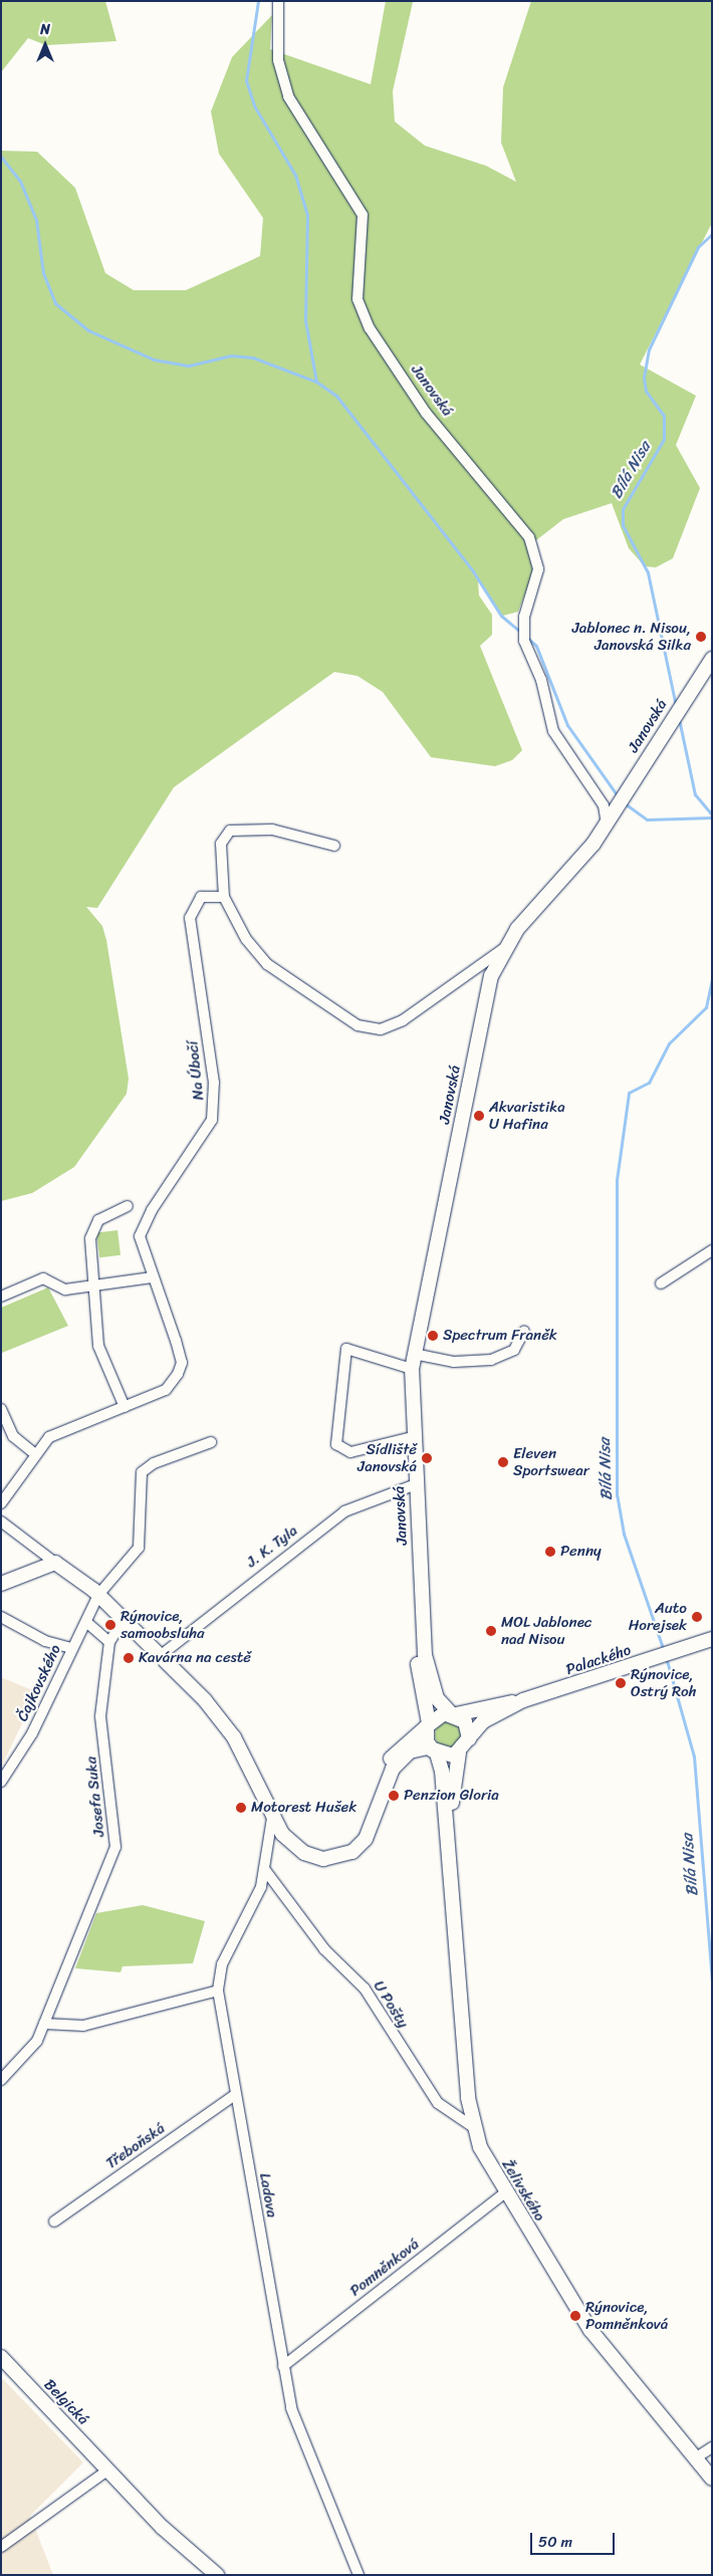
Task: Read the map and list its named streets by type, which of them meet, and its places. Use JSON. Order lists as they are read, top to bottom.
{
  "streets": {
    "street": [
      "Janovská",
      "Na Úbočí",
      "J. K. Tyla",
      "Palackého",
      "Čajkovského",
      "Josefa Suka",
      "U Pošty",
      "Třeboňská",
      "Želivského",
      "Ladova",
      "Pomněnková",
      "Belgická"
    ]
  },
  "crossings": [
    ["Janovská", "J. K. Tyla"],
    ["Janovská", "Palackého"],
    ["Janovská", "Želivského"],
    ["Palackého", "Želivského"],
    ["U Pošty", "Želivského"],
    ["U Pošty", "Ladova"],
    ["Třeboňská", "Ladova"],
    ["Želivského", "Pomněnková"],
    ["Ladova", "Pomněnková"]
  ],
  "water": ["Bílá Nisa"],
  "places": [
    "Jablonec n. Nisou, Janovská Silka",
    "Akvaristika U Hafina",
    "Spectrum Franěk",
    "Sídliště Janovská",
    "Eleven Sportswear",
    "Penny",
    "Auto Horejsek",
    "Rýnovice, samoobsluha",
    "MOL Jablonec nad Nisou",
    "Kavárna na cestě",
    "Rýnovice, Ostrý Roh",
    "Penzion Gloria",
    "Motorest Hušek",
    "Rýnovice, Pomněnková"
  ],
  "scale_bar": "50 m",
  "north": "top"
}
